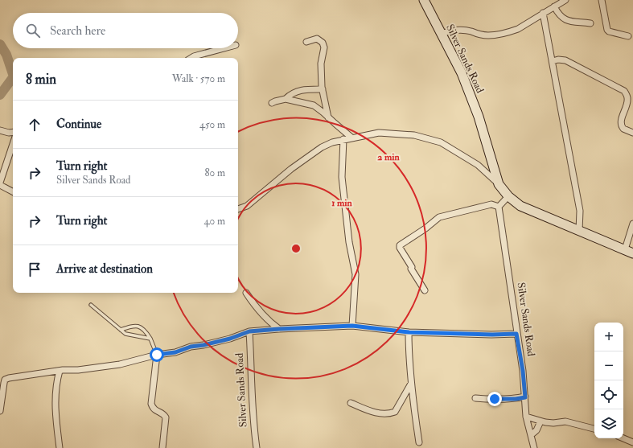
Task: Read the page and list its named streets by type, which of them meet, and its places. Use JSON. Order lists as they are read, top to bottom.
{
  "streets": {
    "street": ["Silver Sands Road"]
  },
  "page": {
    "search": "Search here",
    "heading": ["8 min", "Walk · 570 m"],
    "list": [
      ["Continue", "450 m"],
      ["Turn right", "Silver Sands Road", "80 m"],
      ["Turn right", "40 m"],
      "Arrive at destination"
    ],
    "map_buttons": ["+", "−"]
  },
  "rings": ["2 min", "1 min"]
}
